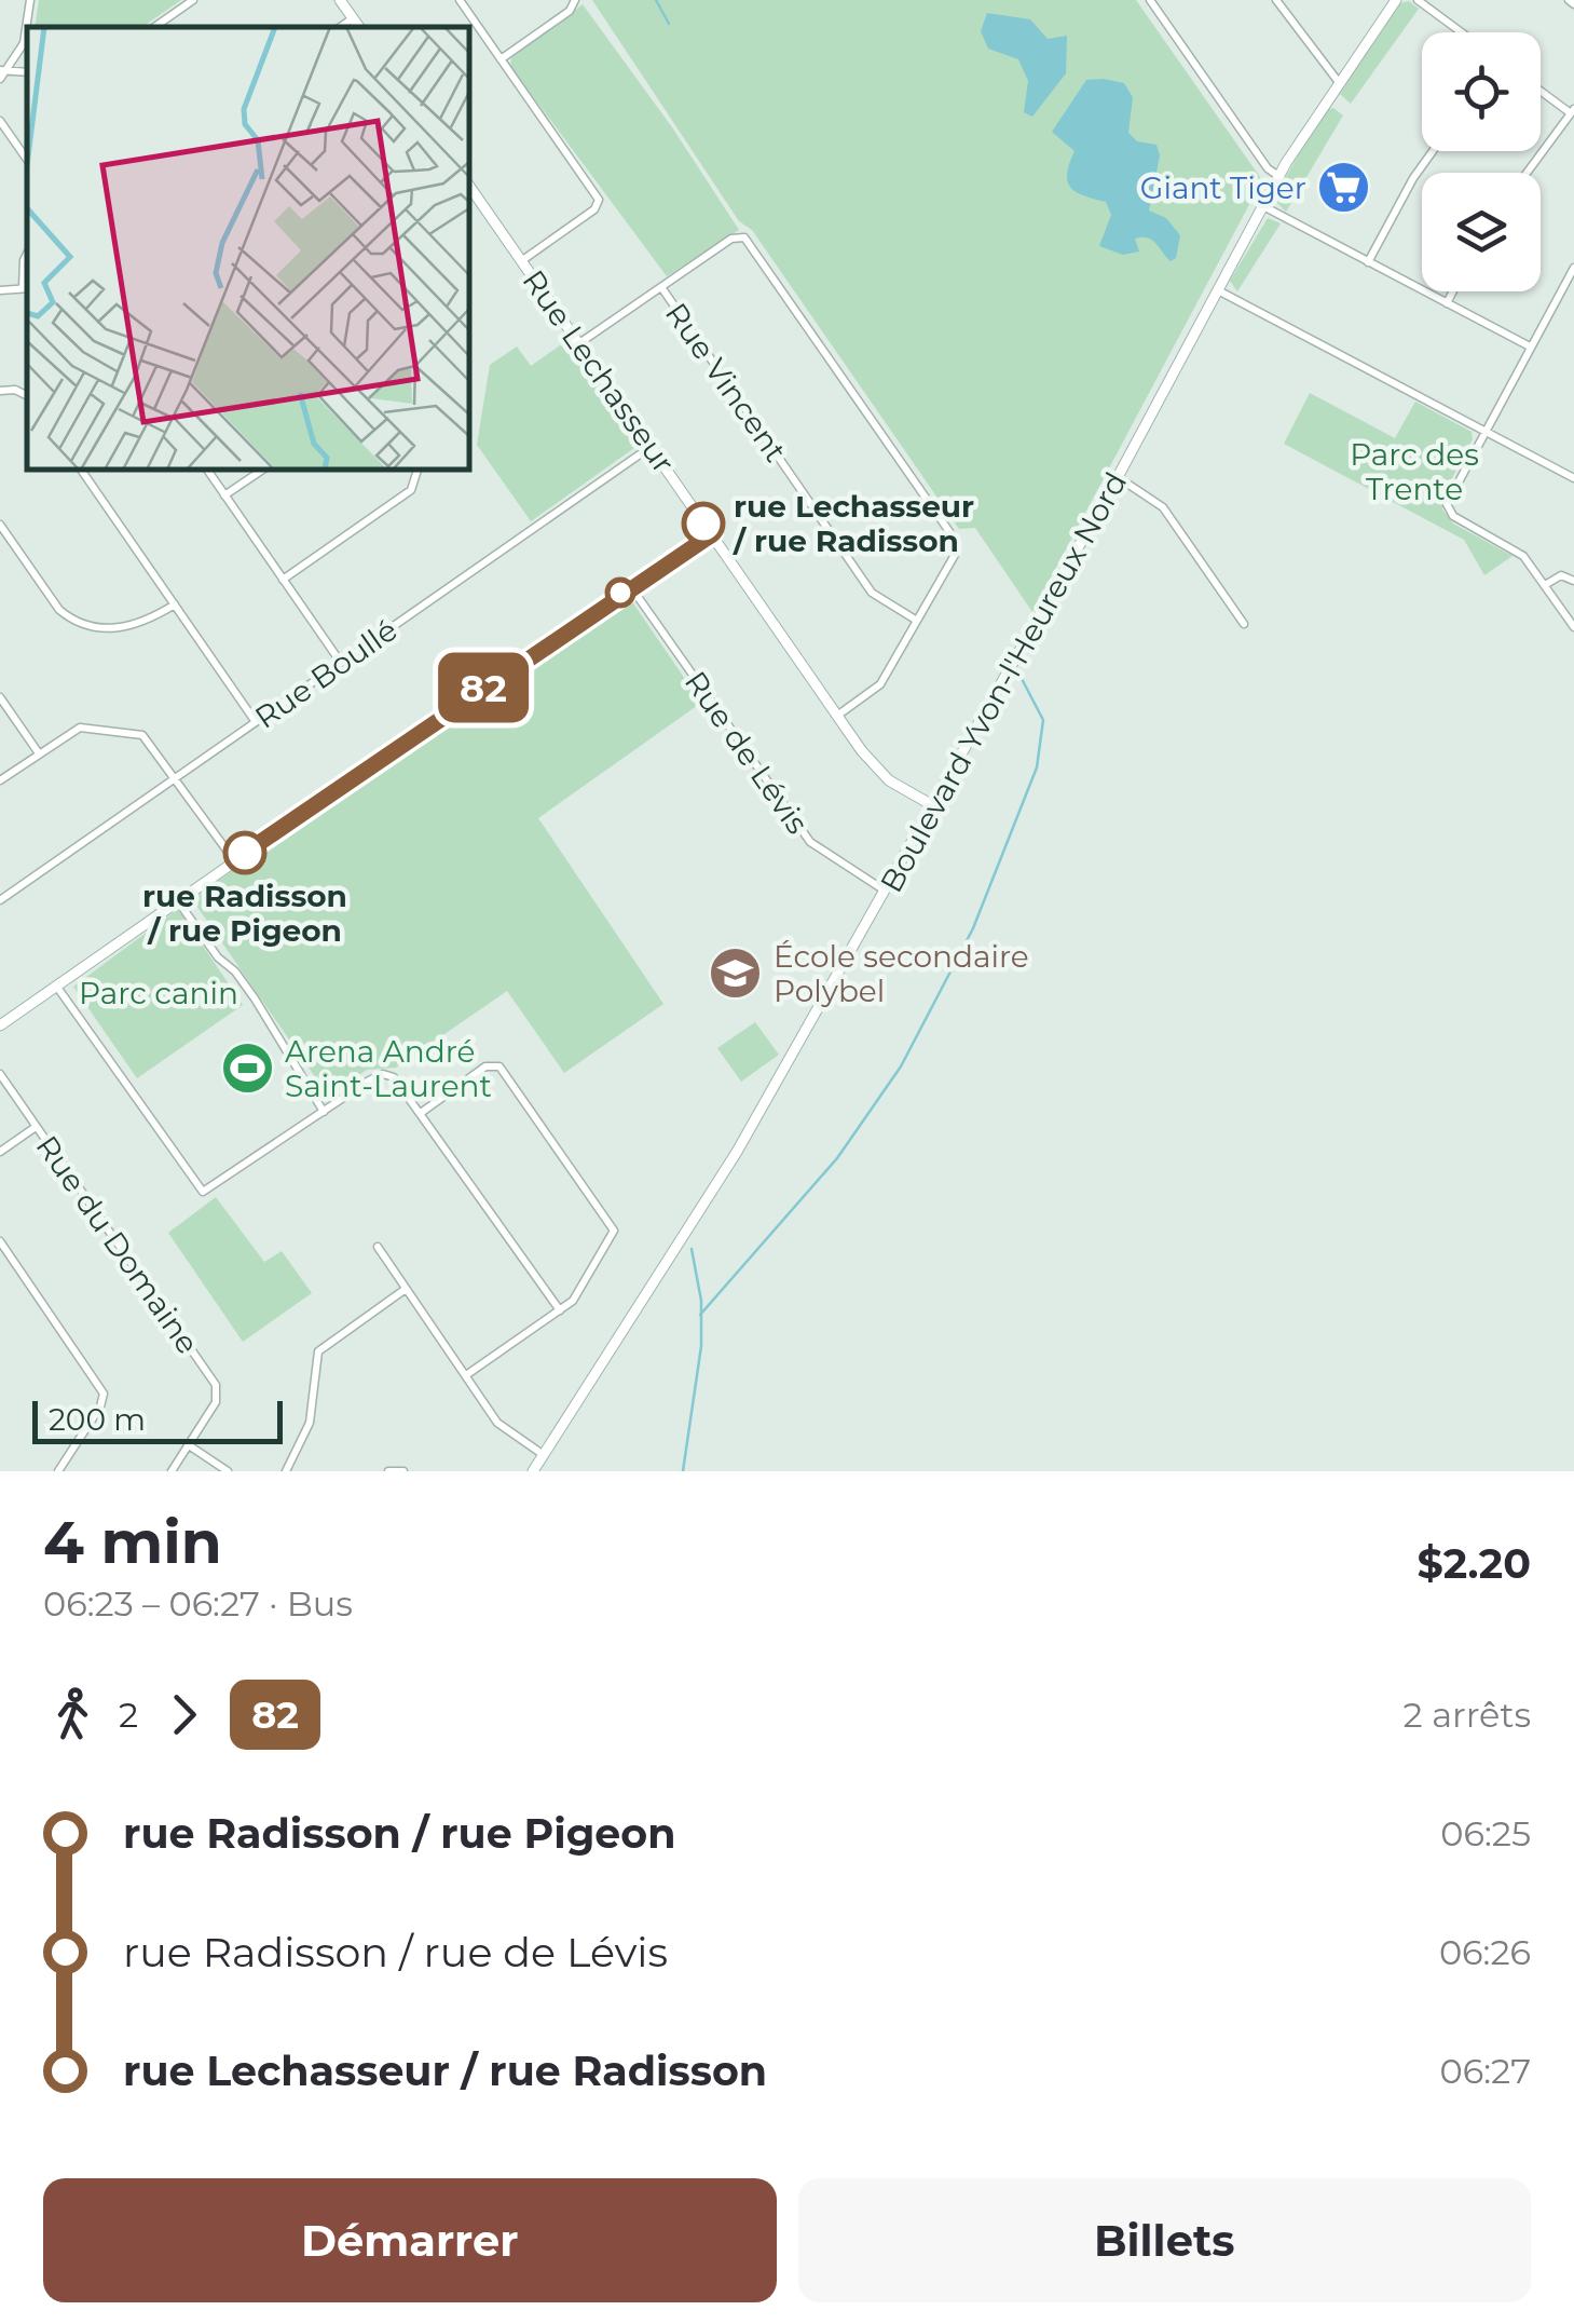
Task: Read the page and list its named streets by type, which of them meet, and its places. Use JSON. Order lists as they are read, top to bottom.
{
  "streets": {
    "street": [
      "Rue Lechasseur",
      "Rue Vincent",
      "Rue Boullé",
      "Boulevard Yvon-l'Heureux Nord",
      "Rue de Lévis",
      "Rue du Domaine"
    ]
  },
  "crossings": [
    ["Rue Lechasseur", "Rue Boullé"],
    ["Rue Lechasseur", "Boulevard Yvon-l'Heureux Nord"],
    ["Boulevard Yvon-l'Heureux Nord", "Rue de Lévis"]
  ],
  "parks": ["Parc des Trente", "Parc canin"],
  "places": {
    "supermarket": ["Giant Tiger"],
    "other": ["rue Lechasseur / rue Radisson", "rue Radisson / rue Pigeon"],
    "school or university": ["École secondaire Polybel"],
    "sports": ["Arena André Saint-Laurent"]
  },
  "lines": ["bus line 82"],
  "scale_bar": "200 m",
  "page": {
    "on_map": "82",
    "scale": "200 m",
    "heading": ["4 min", "06:23 – 06:27 · Bus", "$2.20"],
    "legs": ["2", "82", "2 arrêts"],
    "list": [
      {
        "name": "rue Radisson / rue Pigeon",
        "value": "06:25"
      },
      {
        "name": "rue Radisson / rue de Lévis",
        "value": "06:26"
      },
      {
        "name": "rue Lechasseur / rue Radisson",
        "value": "06:27"
      }
    ],
    "buttons": ["Démarrer", "Billets"]
  }
}
